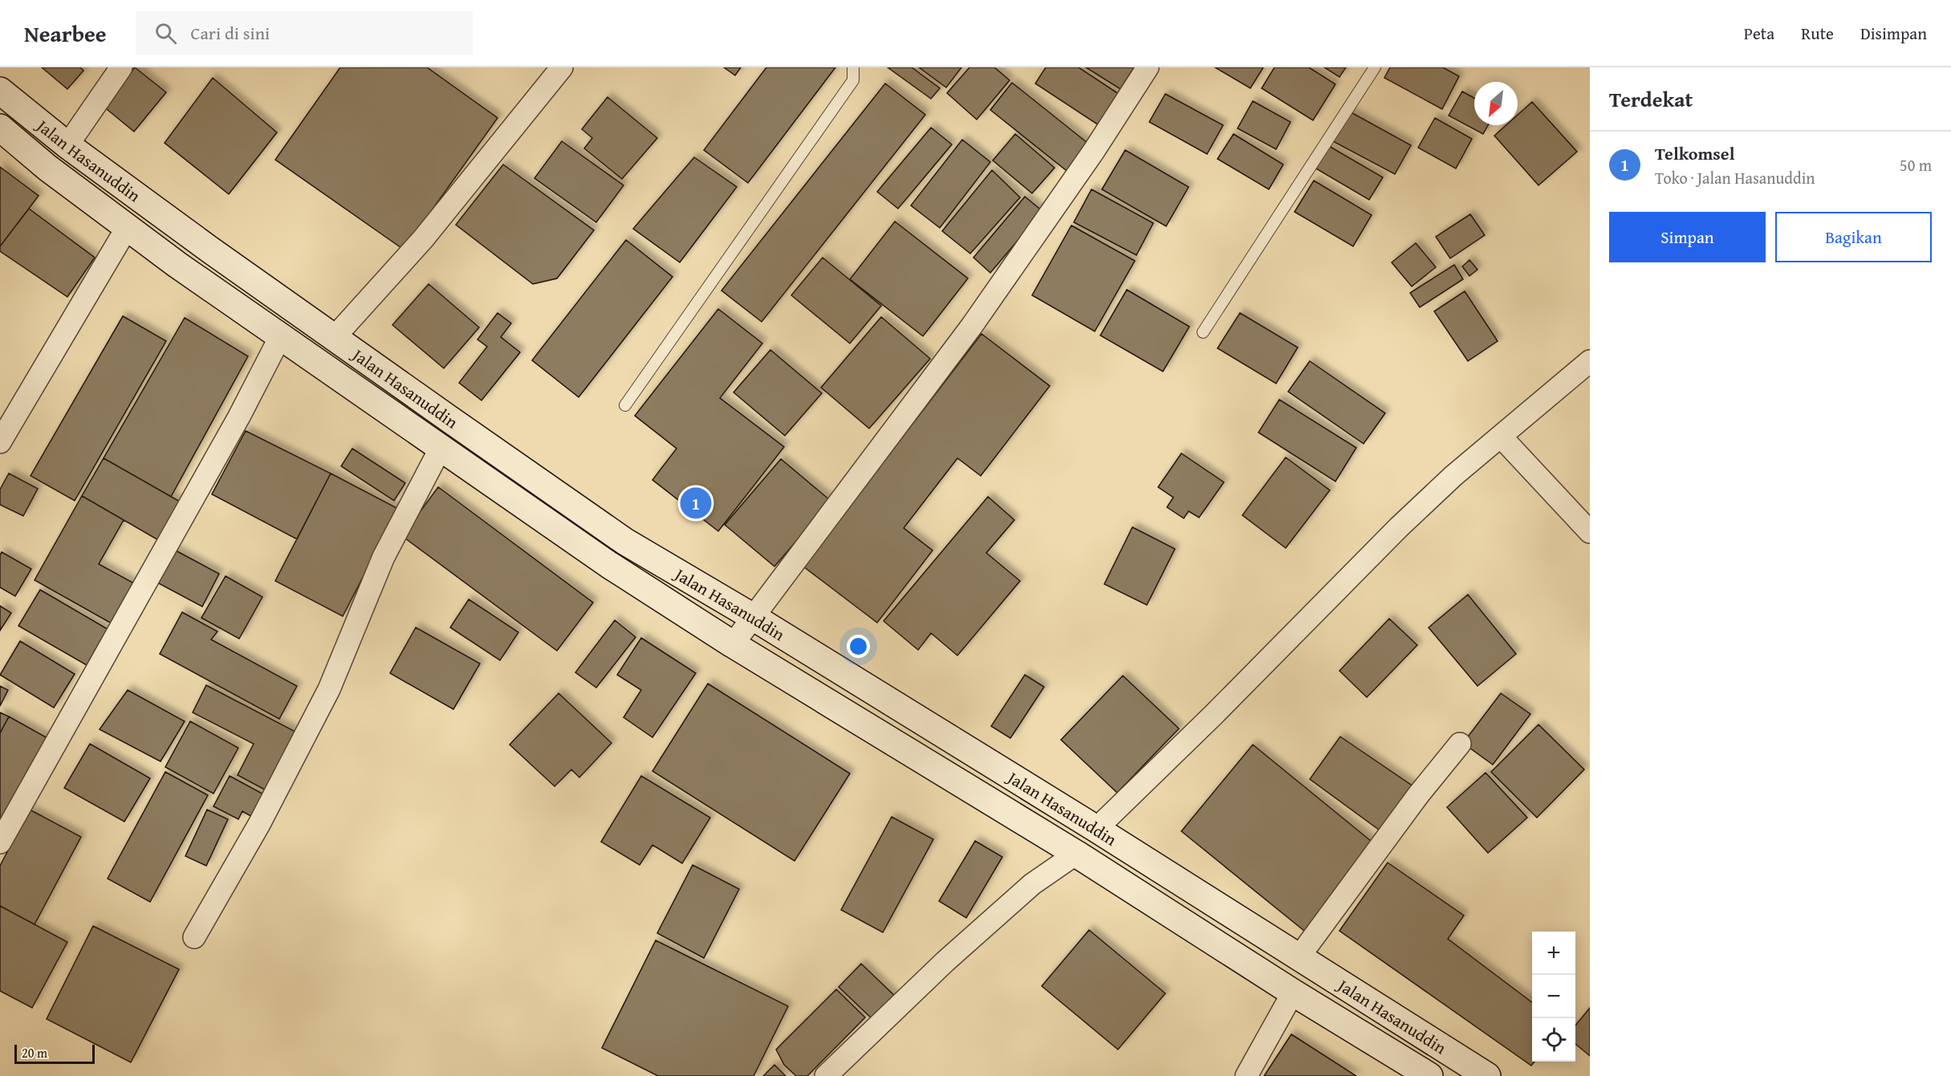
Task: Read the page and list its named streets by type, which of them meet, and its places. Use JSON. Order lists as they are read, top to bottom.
{
  "streets": {
    "street": ["Jalan Hasanuddin"]
  },
  "scale_bar": "20 m",
  "north": "bottom left",
  "page": {
    "header": "Nearbee",
    "search": "Cari di sini",
    "nav": ["Peta", "Rute", "Disimpan"],
    "heading": "Terdekat",
    "list": [
      {
        "mark": "1",
        "name": "Telkomsel",
        "note": "Toko · Jalan Hasanuddin",
        "value": "50 m"
      }
    ],
    "buttons": ["Simpan", "Bagikan"],
    "pins": "1",
    "map_buttons": ["+", "−"],
    "scale": "20 m"
  }
}
